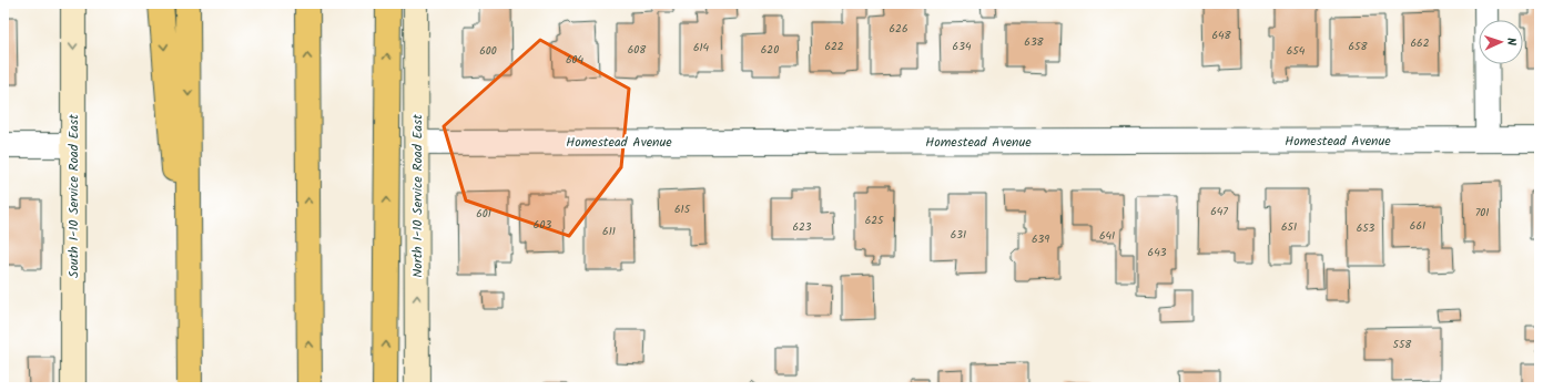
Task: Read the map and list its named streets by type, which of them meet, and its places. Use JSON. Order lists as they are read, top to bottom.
{
  "streets": {
    "street": ["Homestead Avenue", "South I-10 Service Road East", "North I-10 Service Road East"]
  },
  "crossings": [
    ["Homestead Avenue", "North I-10 Service Road East"]
  ],
  "one_way": ["South I-10 Service Road East", "North I-10 Service Road East"],
  "house_numbers": [
    "626",
    "648",
    "638",
    "662",
    "622",
    "634",
    "658",
    "614",
    "608",
    "620",
    "600",
    "654",
    "604",
    "615",
    "647",
    "701",
    "601",
    "625",
    "603",
    "661",
    "623",
    "651",
    "653",
    "611",
    "631",
    "641",
    "639",
    "643",
    "558"
  ],
  "north": "right"
}
